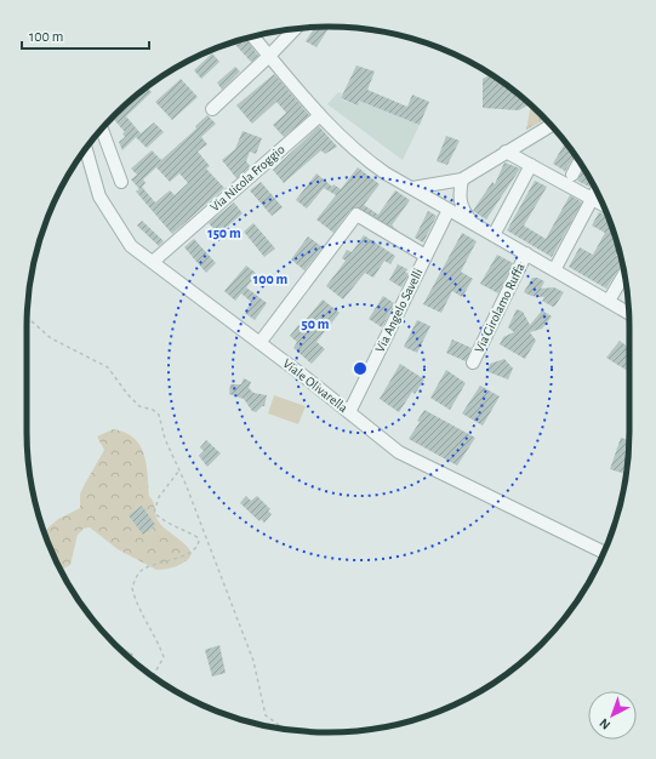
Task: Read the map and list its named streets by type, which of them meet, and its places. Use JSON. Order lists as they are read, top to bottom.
{
  "streets": {
    "street": [
      "Via Nicola Froggio",
      "Via Girolamo Ruffa",
      "Via Angelo Savelli",
      "Viale Olivarella"
    ]
  },
  "crossings": [
    ["Via Nicola Froggio", "Viale Olivarella"],
    ["Via Angelo Savelli", "Viale Olivarella"]
  ],
  "scale_bar": "100 m",
  "north": "bottom left",
  "rings": ["150 m", "100 m", "50 m"]
}
